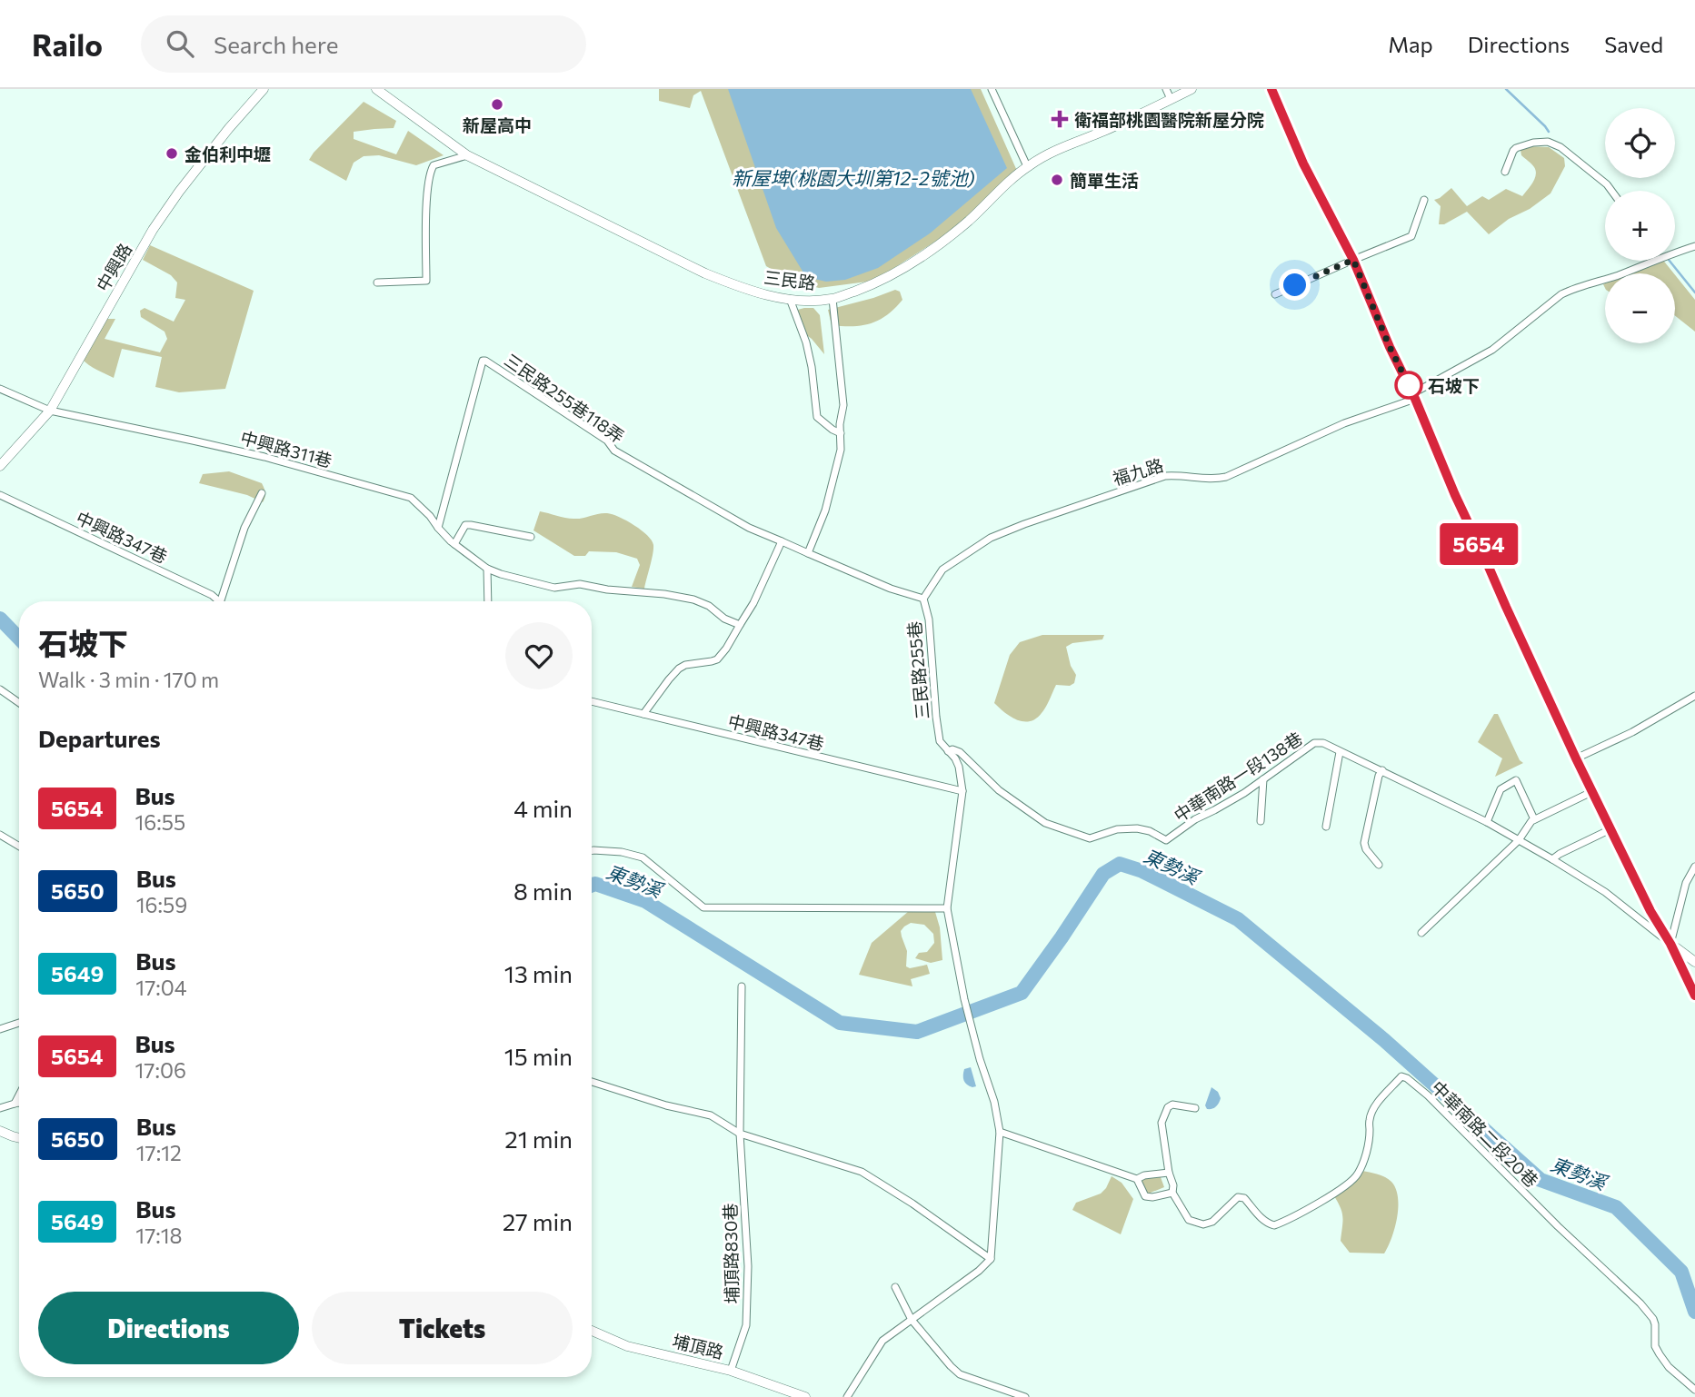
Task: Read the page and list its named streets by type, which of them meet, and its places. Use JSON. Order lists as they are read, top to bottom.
{
  "streets": {
    "street": [
      "中興路",
      "三民路",
      "三民路255巷118弄",
      "中興路311巷",
      "福九路",
      "中興路347巷",
      "三民路255巷",
      "中華南路一段138巷",
      "中華南路二段20巷",
      "埔頂路830巷",
      "埔頂路"
    ]
  },
  "crossings": [
    ["中興路", "中興路311巷"],
    ["三民路255巷118弄", "中興路311巷"],
    ["三民路255巷118弄", "三民路255巷"],
    ["福九路", "三民路255巷"],
    ["中興路347巷", "三民路255巷"],
    ["三民路255巷", "中華南路一段138巷"],
    ["埔頂路830巷", "埔頂路"]
  ],
  "water": ["新屋埤(桃園大圳第12-2號池)", "東勢溪"],
  "places": {
    "other": [
      "新屋高中",
      "金伯利中壢",
      "簡單生活",
      "石坡下"
    ],
    "health": ["衛福部桃園醫院新屋分院"]
  },
  "lines": ["bus line 5654"],
  "page": {
    "header": "Railo",
    "search": "Search here",
    "nav": ["Map", "Directions", "Saved"],
    "on_map": "5654",
    "map_buttons": ["+", "−"],
    "heading": [
      ["石坡下", "Walk · 3 min · 170 m"],
      "Departures"
    ],
    "list": [
      {
        "mark": "5654",
        "name": "Bus",
        "note": "16:55",
        "value": "4 min"
      },
      {
        "mark": "5650",
        "name": "Bus",
        "note": "16:59",
        "value": "8 min"
      },
      {
        "mark": "5649",
        "name": "Bus",
        "note": "17:04",
        "value": "13 min"
      },
      {
        "mark": "5654",
        "name": "Bus",
        "note": "17:06",
        "value": "15 min"
      },
      {
        "mark": "5650",
        "name": "Bus",
        "note": "17:12",
        "value": "21 min"
      },
      {
        "mark": "5649",
        "name": "Bus",
        "note": "17:18",
        "value": "27 min"
      }
    ],
    "buttons": ["Directions", "Tickets"]
  }
}
